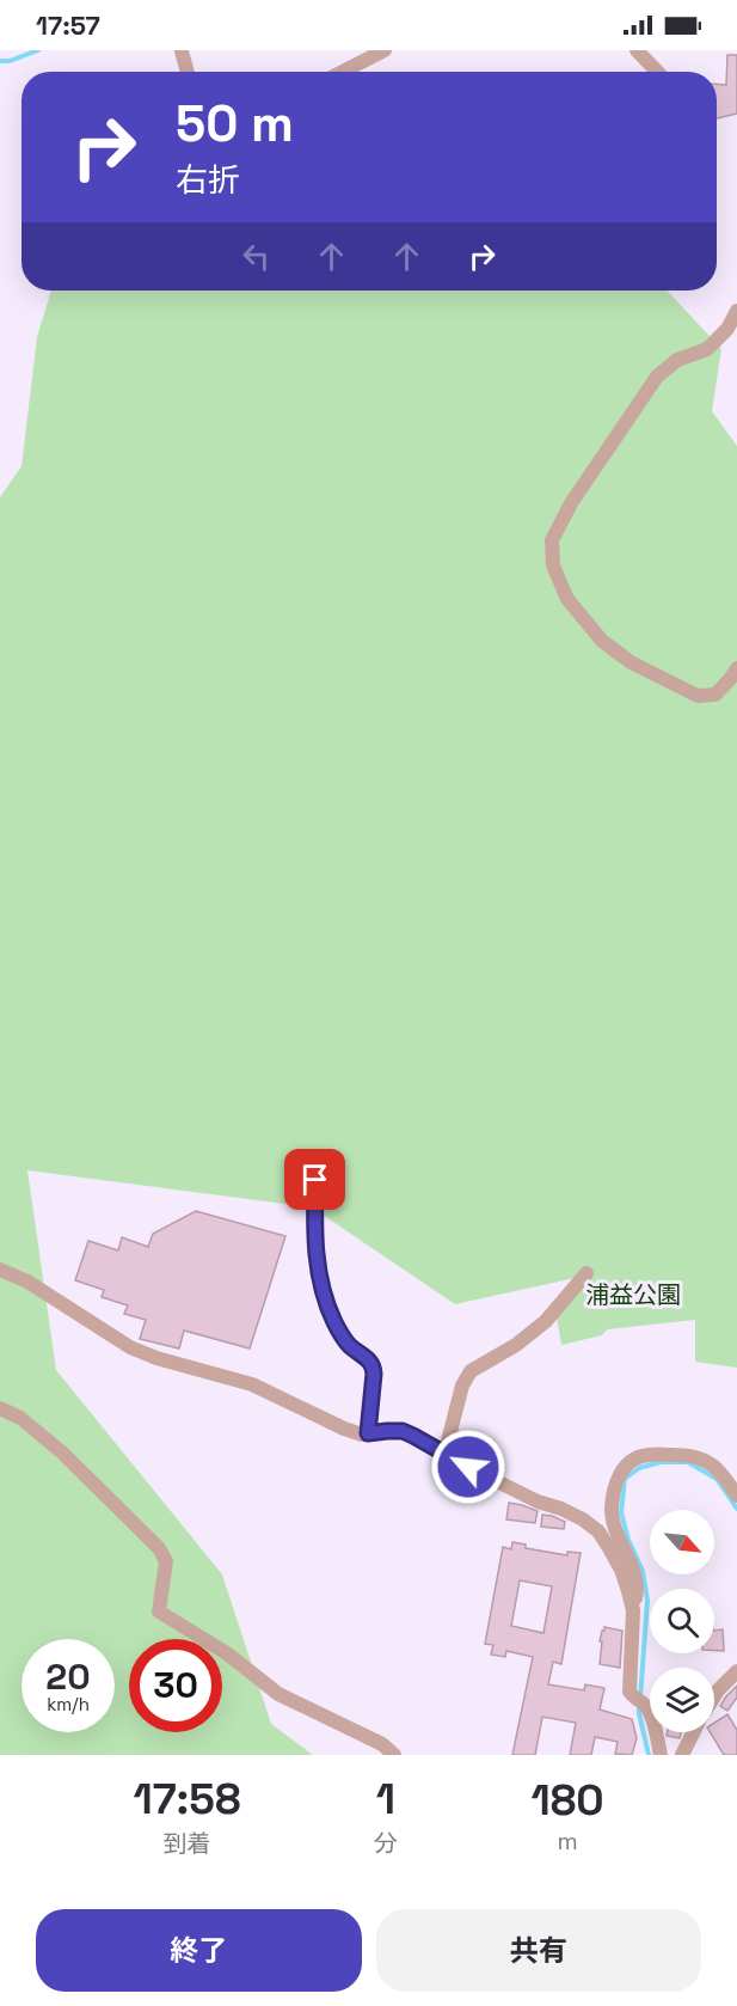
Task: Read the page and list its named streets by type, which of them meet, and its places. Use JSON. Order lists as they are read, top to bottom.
{
  "parks": ["浦益公園"],
  "north": "bottom right",
  "page": {
    "status": "17:57",
    "turn": ["50 m", "右折"],
    "speed": "20 km/h",
    "limit": "30",
    "eta": [
      "17:58",
      "到着",
      "1",
      "分",
      "180",
      "m"
    ],
    "buttons": ["終了", "共有"]
  }
}
